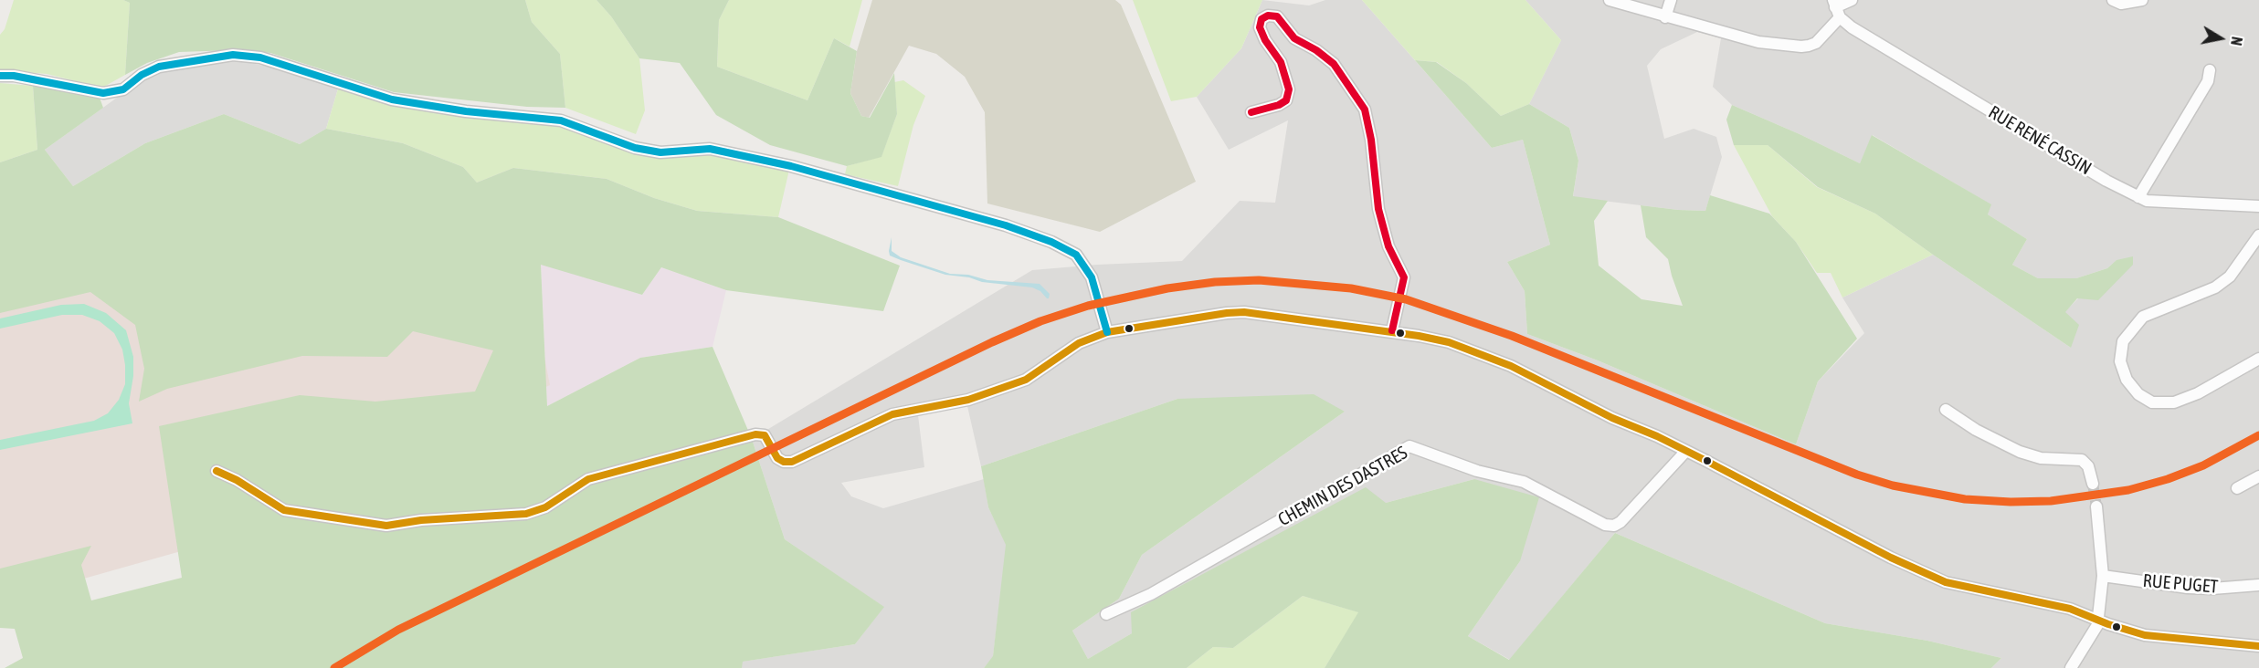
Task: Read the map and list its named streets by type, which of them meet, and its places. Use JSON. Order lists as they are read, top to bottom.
{
  "streets": {
    "street": ["RUE RENÉ CASSIN", "CHEMIN DES DASTRES", "RUE PUGET"]
  },
  "north": "right"
}
